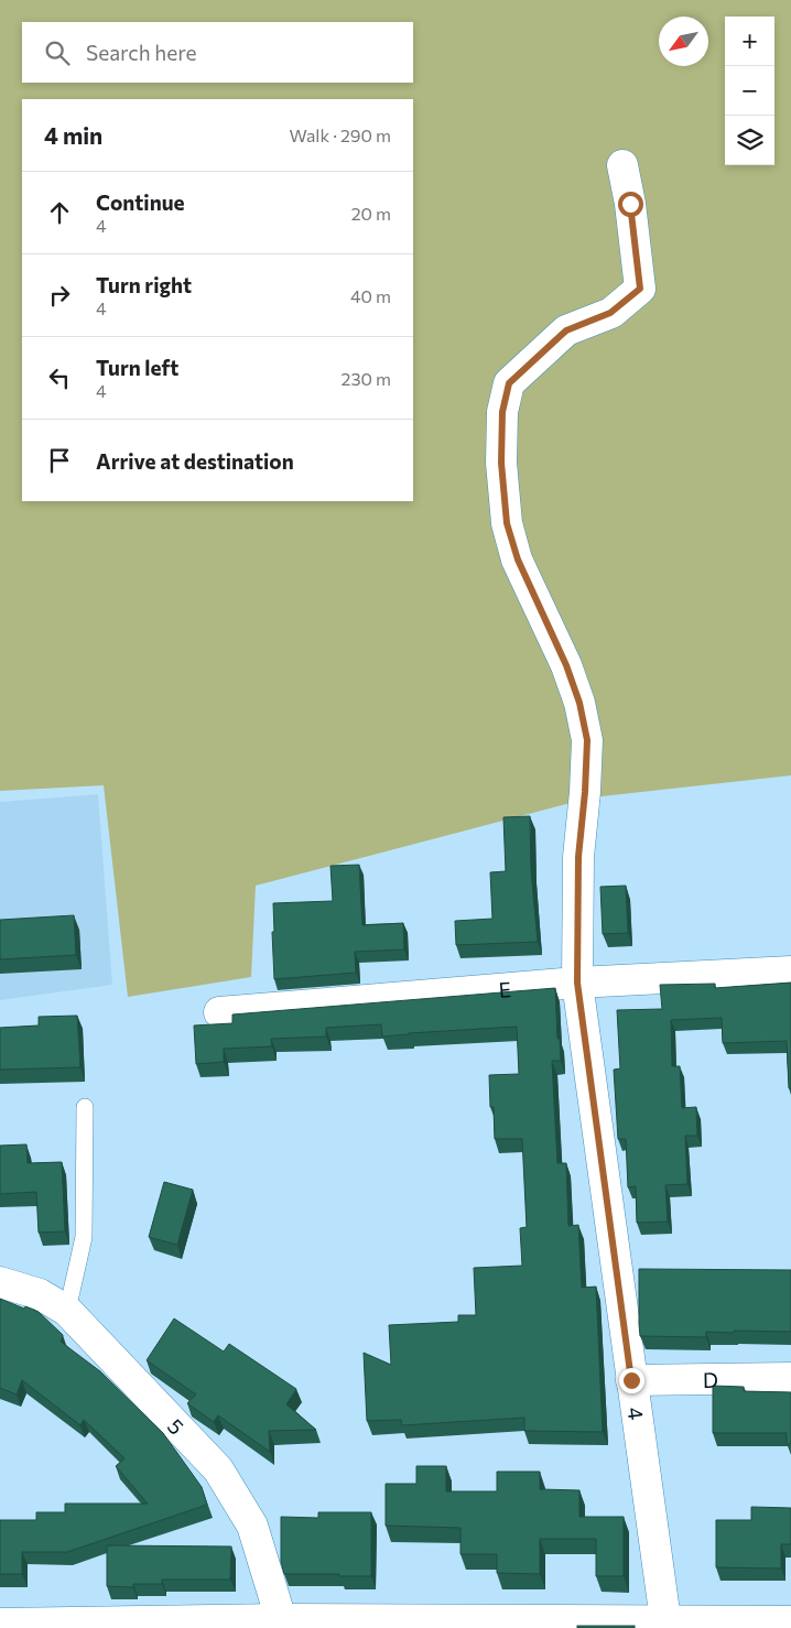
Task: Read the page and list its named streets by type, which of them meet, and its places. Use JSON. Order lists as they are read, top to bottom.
{
  "streets": {
    "street": [
      "E",
      "D",
      "4",
      "5"
    ]
  },
  "crossings": [
    ["E", "4"],
    ["D", "4"]
  ],
  "north": "bottom left",
  "page": {
    "map_buttons": ["+", "−"],
    "search": "Search here",
    "heading": ["4 min", "Walk · 290 m"],
    "list": [
      ["Continue", "4", "20 m"],
      ["Turn right", "4", "40 m"],
      ["Turn left", "4", "230 m"],
      "Arrive at destination"
    ]
  }
}
